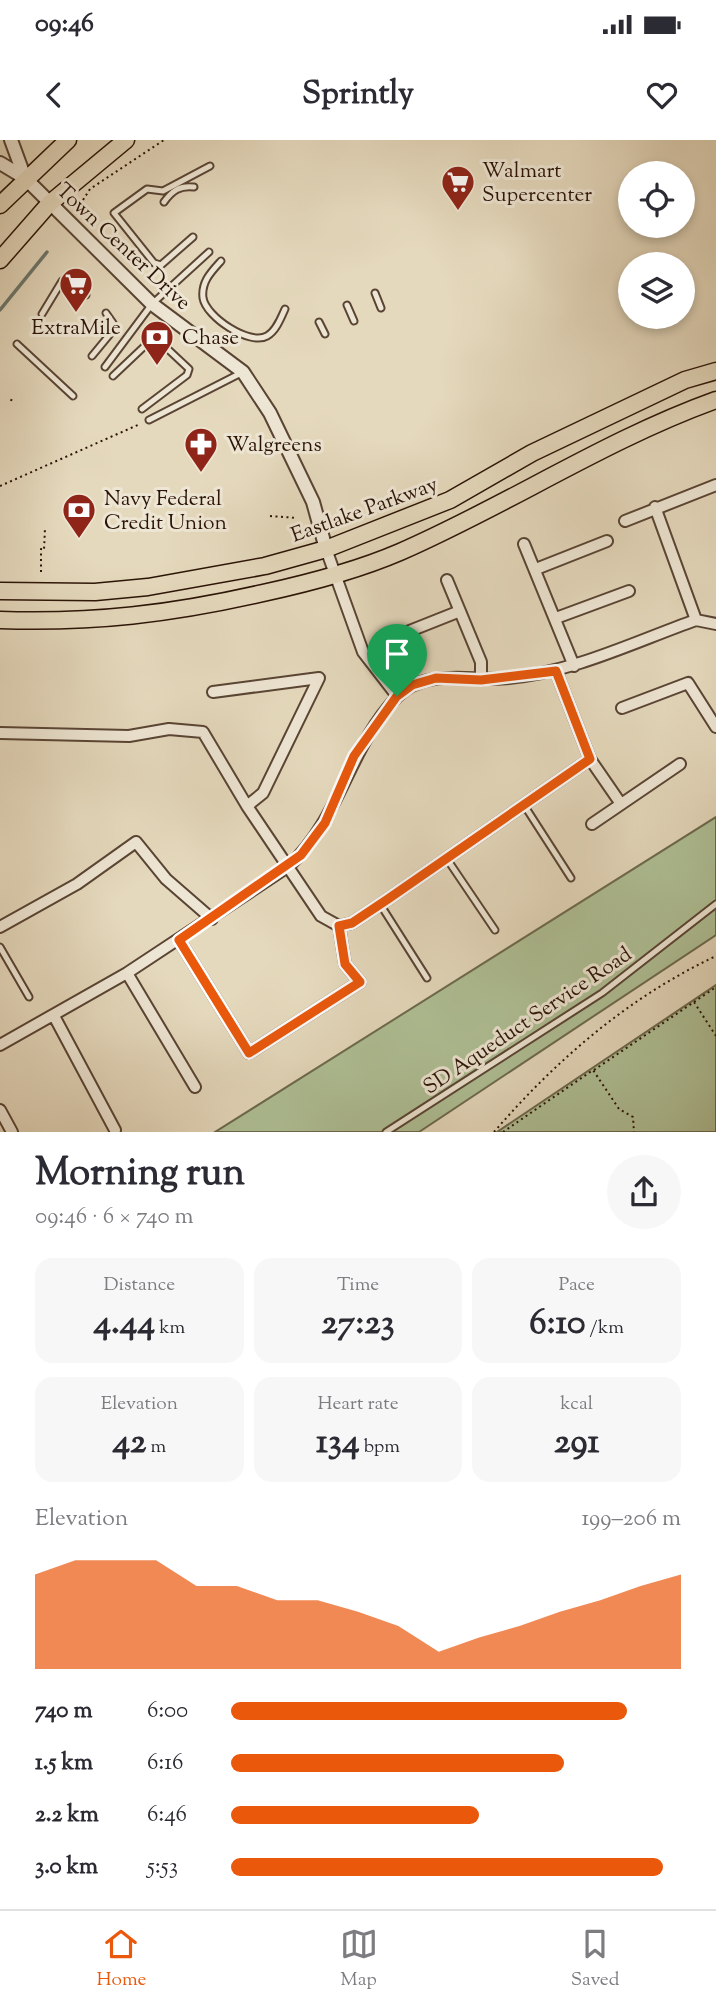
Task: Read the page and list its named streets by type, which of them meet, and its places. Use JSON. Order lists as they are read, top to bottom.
{
  "streets": {
    "main road": ["Eastlake Parkway"],
    "street": ["Town Center Drive"],
    "lane": ["SD Aqueduct Service Road"]
  },
  "crossings": [
    ["Town Center Drive", "Eastlake Parkway"]
  ],
  "places": {
    "supermarket": ["Walmart Supercenter", "ExtraMile"],
    "bank": ["Chase", "Navy Federal Credit Union"],
    "pharmacy": ["Walgreens"]
  },
  "page": {
    "status": "09:46",
    "header": "Sprintly",
    "heading": ["Morning run", "09:46 · 6 × 740 m"],
    "stats": [
      ["Distance", "4.44 km"],
      ["Time", "27:23"],
      ["Pace", "6:10 /km"],
      ["Elevation", "42 m"],
      ["Heart rate", "134 bpm"],
      ["kcal", "291"]
    ],
    "chart": ["Elevation", "199–206 m"],
    "list": [
      {
        "name": "740 m",
        "note": "6:00"
      },
      {
        "name": "1.5 km",
        "note": "6:16"
      },
      {
        "name": "2.2 km",
        "note": "6:46"
      },
      {
        "name": "3.0 km",
        "note": "5:53"
      }
    ],
    "tabs": ["Home", "Map", "Saved"]
  }
}
